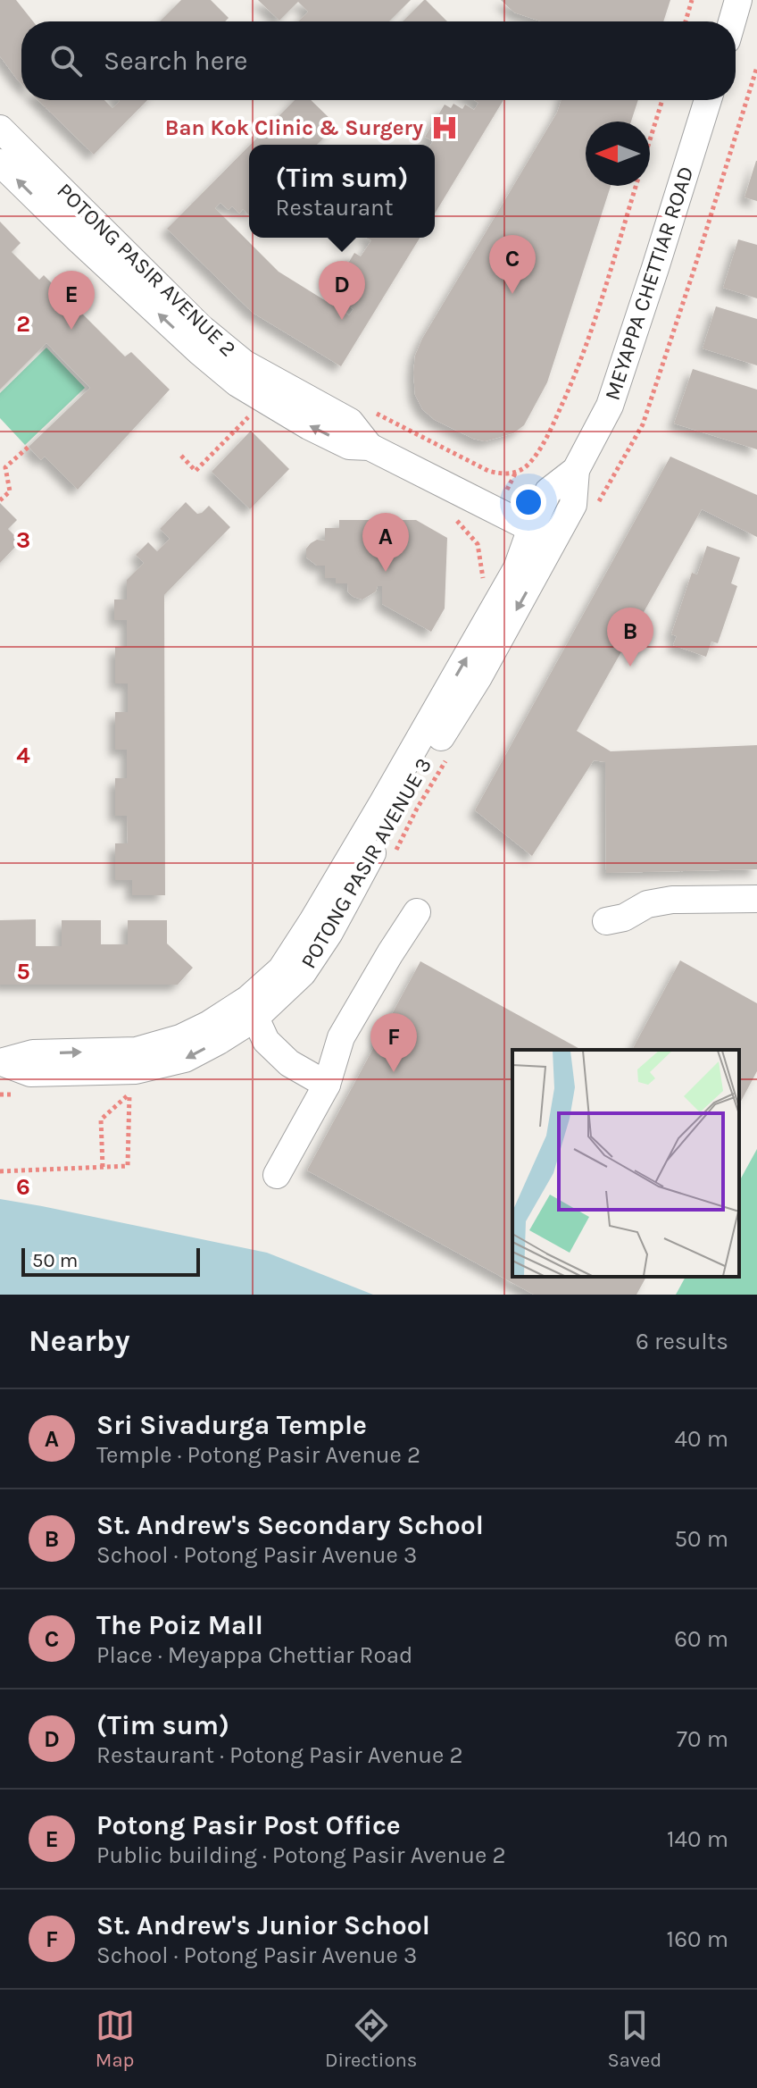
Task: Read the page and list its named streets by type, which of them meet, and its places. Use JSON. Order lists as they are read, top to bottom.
{
  "streets": {
    "street": ["POTONG PASIR AVENUE 2", "MEYAPPA CHETTIAR ROAD", "POTONG PASIR AVENUE 3"]
  },
  "crossings": [
    ["POTONG PASIR AVENUE 2", "MEYAPPA CHETTIAR ROAD"],
    ["POTONG PASIR AVENUE 2", "POTONG PASIR AVENUE 3"],
    ["MEYAPPA CHETTIAR ROAD", "POTONG PASIR AVENUE 3"]
  ],
  "places": {
    "hospital": ["Ban Kok Clinic & Surgery"]
  },
  "scale_bar": "50 m",
  "north": "left",
  "page": {
    "search": "Search here",
    "popup": ["(Tim sum)", "Restaurant"],
    "pins": [
      "C",
      "D",
      "E",
      "A",
      "B",
      "F"
    ],
    "scale": "50 m",
    "heading": ["Nearby", "6 results"],
    "list": [
      {
        "mark": "A",
        "name": "Sri Sivadurga Temple",
        "note": "Temple · Potong Pasir Avenue 2",
        "value": "40 m"
      },
      {
        "mark": "B",
        "name": "St. Andrew's Secondary School",
        "note": "School · Potong Pasir Avenue 3",
        "value": "50 m"
      },
      {
        "mark": "C",
        "name": "The Poiz Mall",
        "note": "Place · Meyappa Chettiar Road",
        "value": "60 m"
      },
      {
        "mark": "D",
        "name": "(Tim sum)",
        "note": "Restaurant · Potong Pasir Avenue 2",
        "value": "70 m"
      },
      {
        "mark": "E",
        "name": "Potong Pasir Post Office",
        "note": "Public building · Potong Pasir Avenue 2",
        "value": "140 m"
      },
      {
        "mark": "F",
        "name": "St. Andrew's Junior School",
        "note": "School · Potong Pasir Avenue 3",
        "value": "160 m"
      }
    ],
    "nav": ["Map", "Directions", "Saved"]
  },
  "grid": {
    "rows": [
      "2",
      "3",
      "4",
      "5",
      "6"
    ]
  }
}
